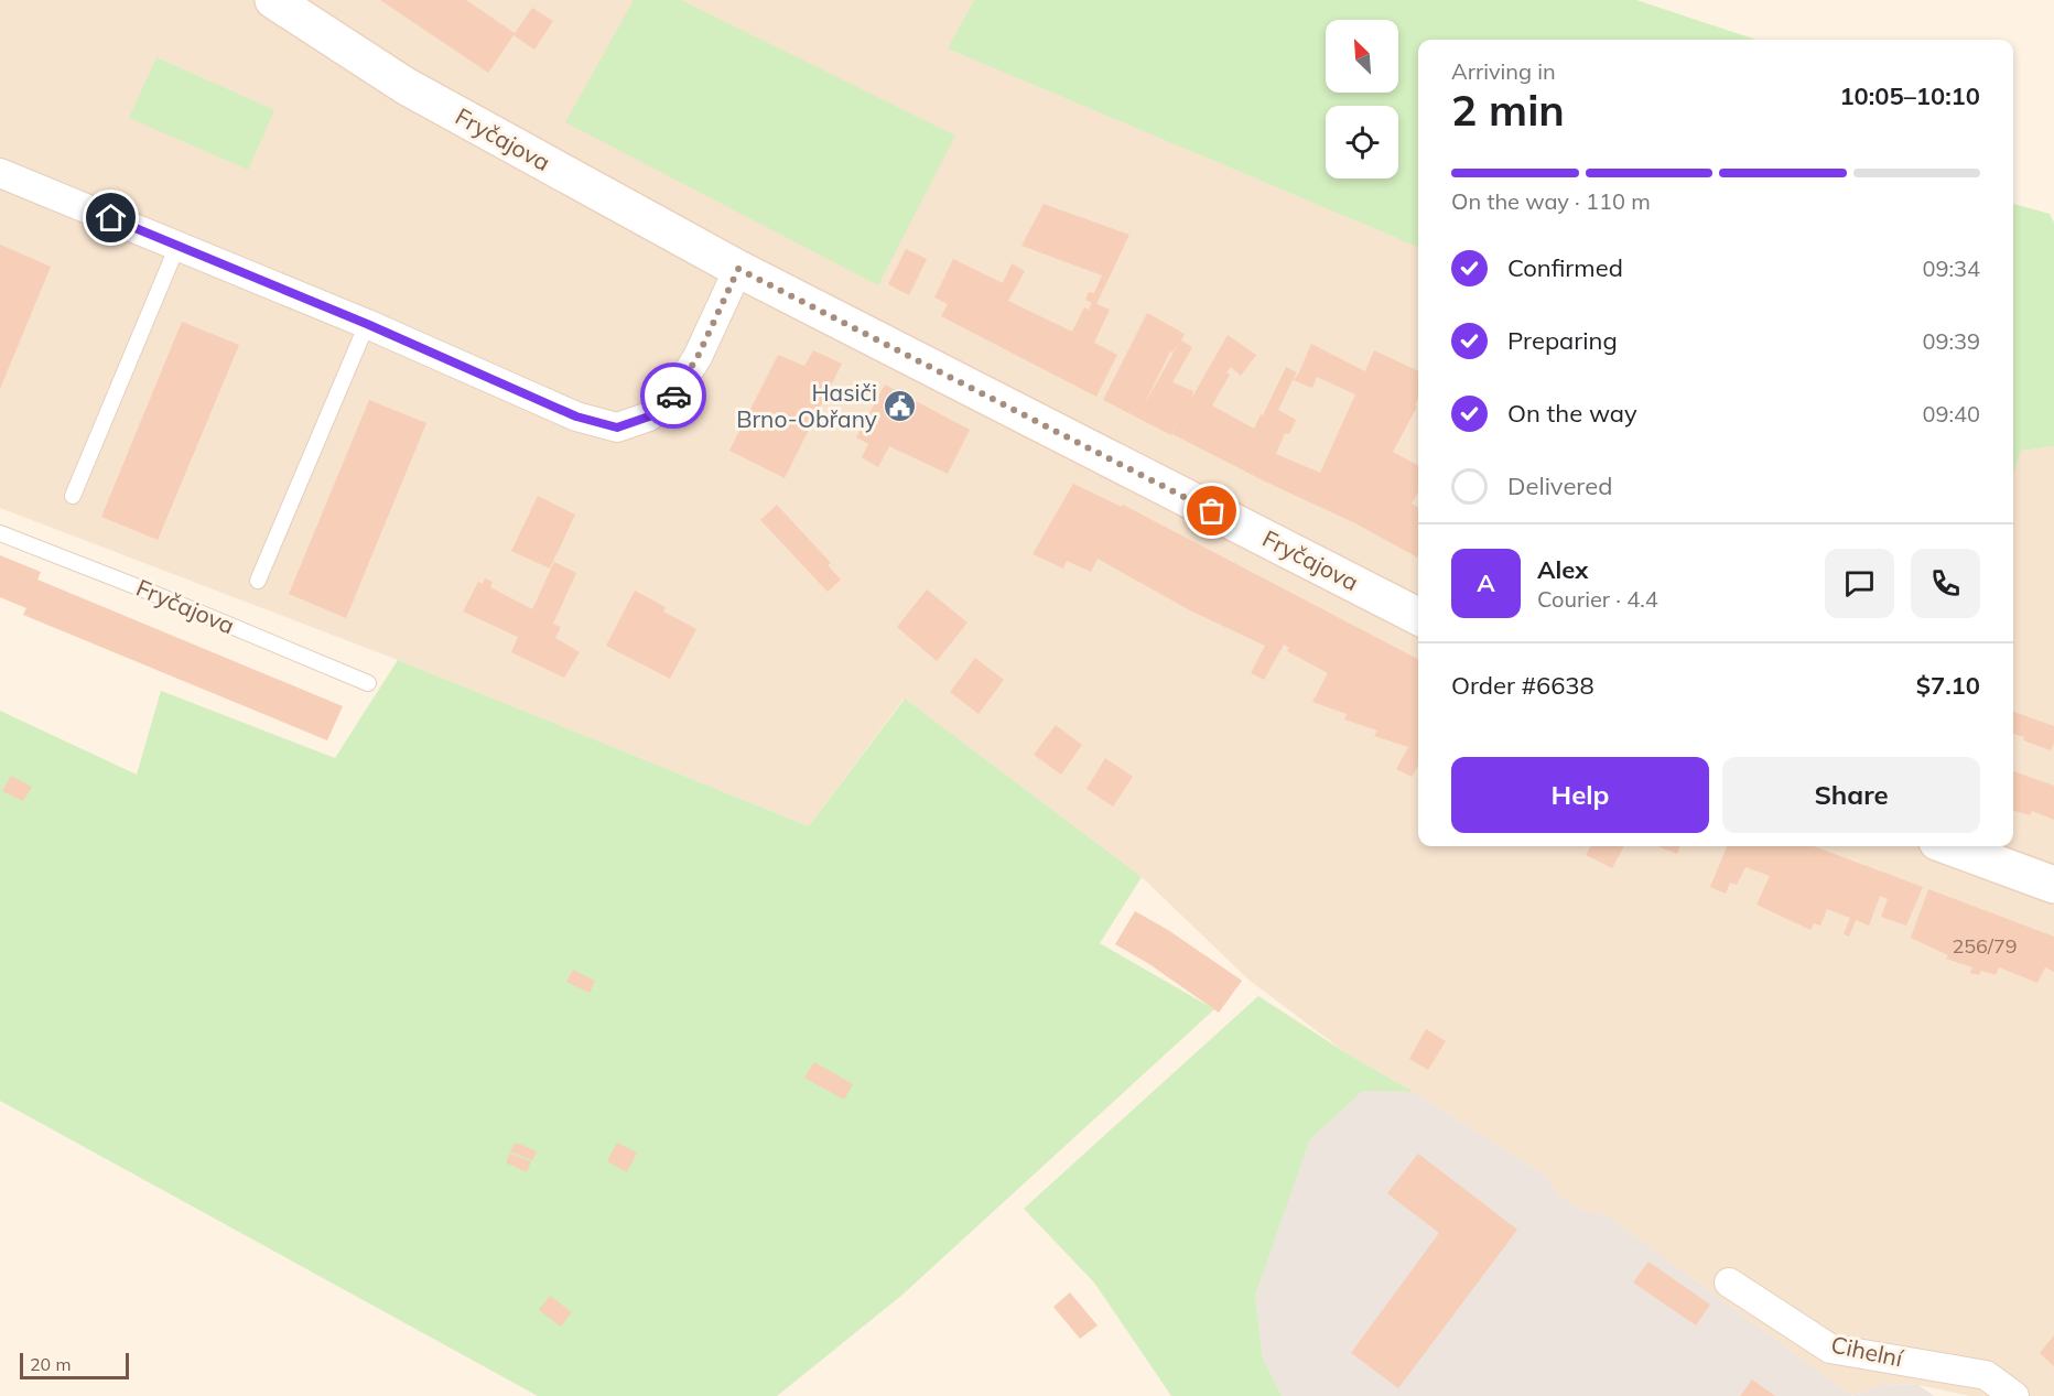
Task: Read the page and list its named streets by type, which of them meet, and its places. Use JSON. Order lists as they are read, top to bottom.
{
  "streets": {
    "main road": ["Fryčajova"],
    "street": ["Cihelní"]
  },
  "places": {
    "public building": ["Hasiči Brno-Obřany"]
  },
  "house_numbers": ["256/79"],
  "scale_bar": "20 m",
  "north": "top left",
  "page": {
    "heading": ["2 min", "Arriving in", "10:05–10:10"],
    "panel": [
      "Alex",
      "Courier · 4.4",
      "Order #6638",
      "$7.10"
    ],
    "bar": "On the way · 110 m",
    "list": [
      ["Confirmed", "09:34"],
      ["Preparing", "09:39"],
      ["On the way", "09:40"],
      "Delivered"
    ],
    "round": "A",
    "buttons": ["Help", "Share"],
    "scale": "20 m"
  }
}
